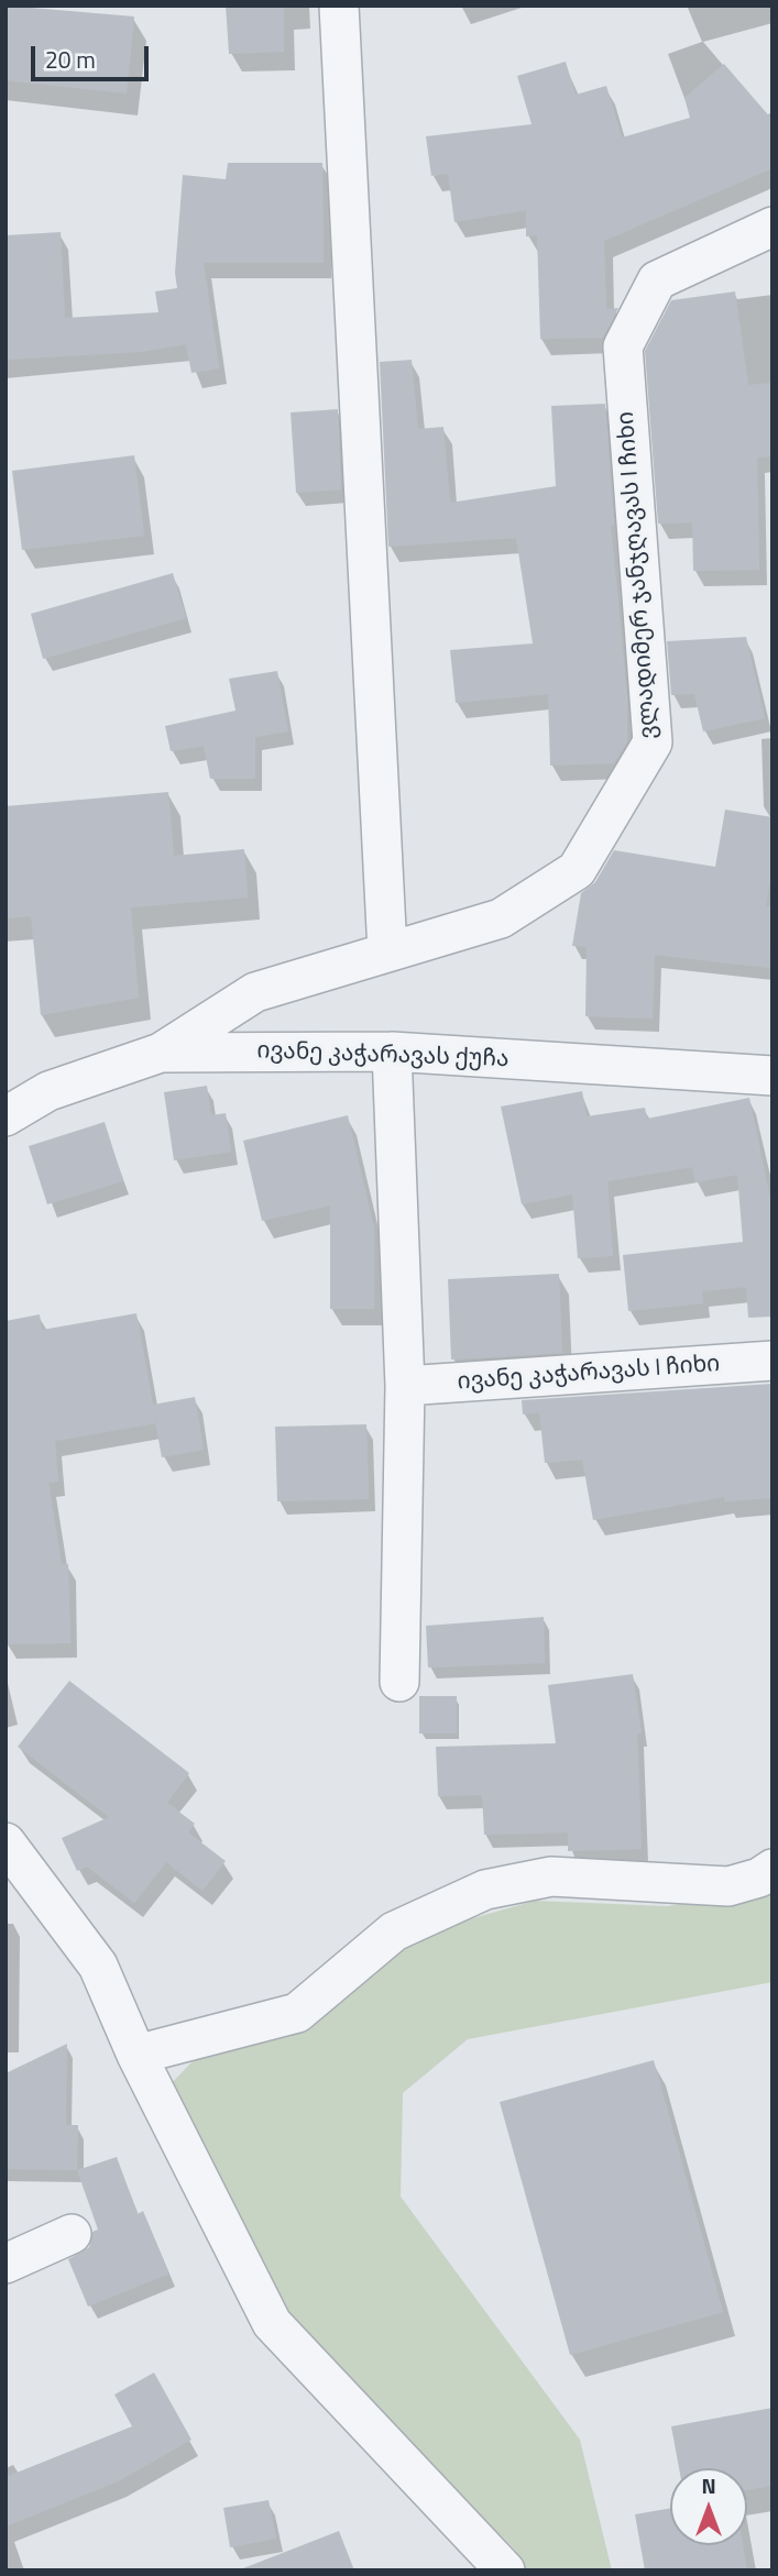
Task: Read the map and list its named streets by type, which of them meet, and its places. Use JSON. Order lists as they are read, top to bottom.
{
  "streets": {
    "street": ["ვლადიმერ ჯანჯღავას I ჩიხი", "ივანე კაჭარავას ქუჩა", "ივანე კაჭარავას I ჩიხი"]
  },
  "crossings": [
    ["ვლადიმერ ჯანჯღავას I ჩიხი", "ივანე კაჭარავას ქუჩა"]
  ],
  "scale_bar": "20 m",
  "north": "top"
}
